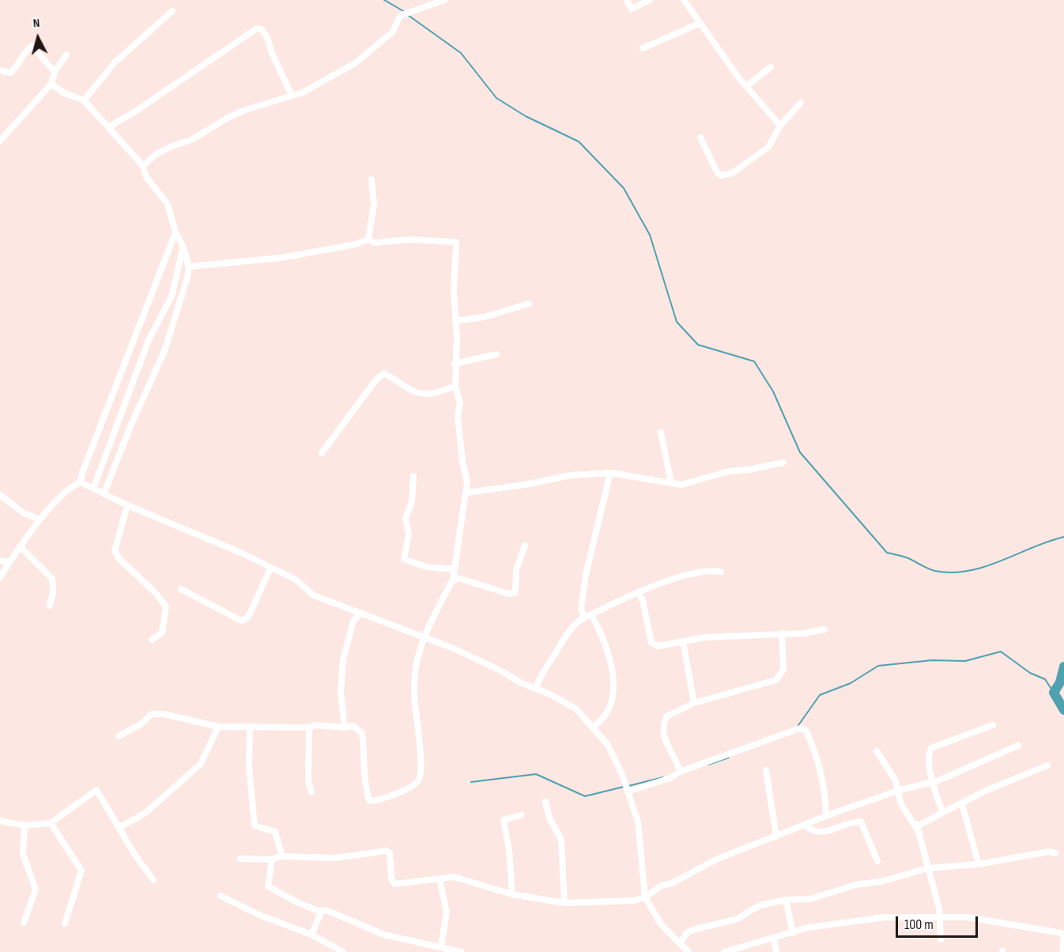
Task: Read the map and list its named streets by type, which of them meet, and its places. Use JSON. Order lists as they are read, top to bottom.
{
  "scale_bar": "100 m",
  "north": "top"
}
